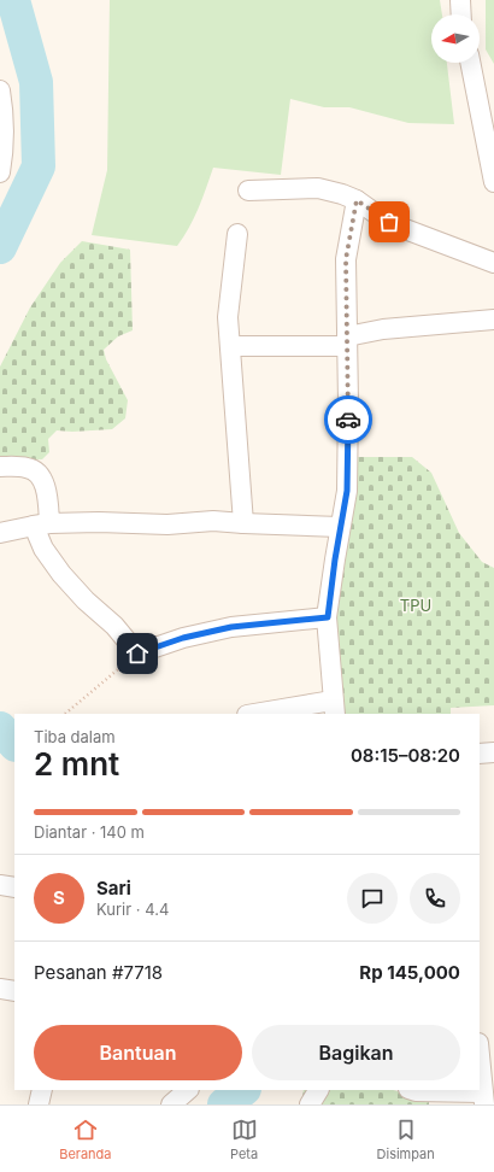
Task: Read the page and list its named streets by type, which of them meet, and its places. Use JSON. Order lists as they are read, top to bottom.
{
  "parks": ["TPU"],
  "north": "left",
  "page": {
    "heading": ["2 mnt", "Tiba dalam", "08:15–08:20"],
    "panel": [
      "Sari",
      "Kurir · 4.4",
      "Pesanan #7718",
      "Rp 145,000"
    ],
    "bar": "Diantar · 140 m",
    "round": "S",
    "buttons": ["Bantuan", "Bagikan"],
    "tabs": ["Beranda", "Peta", "Disimpan"]
  }
}
